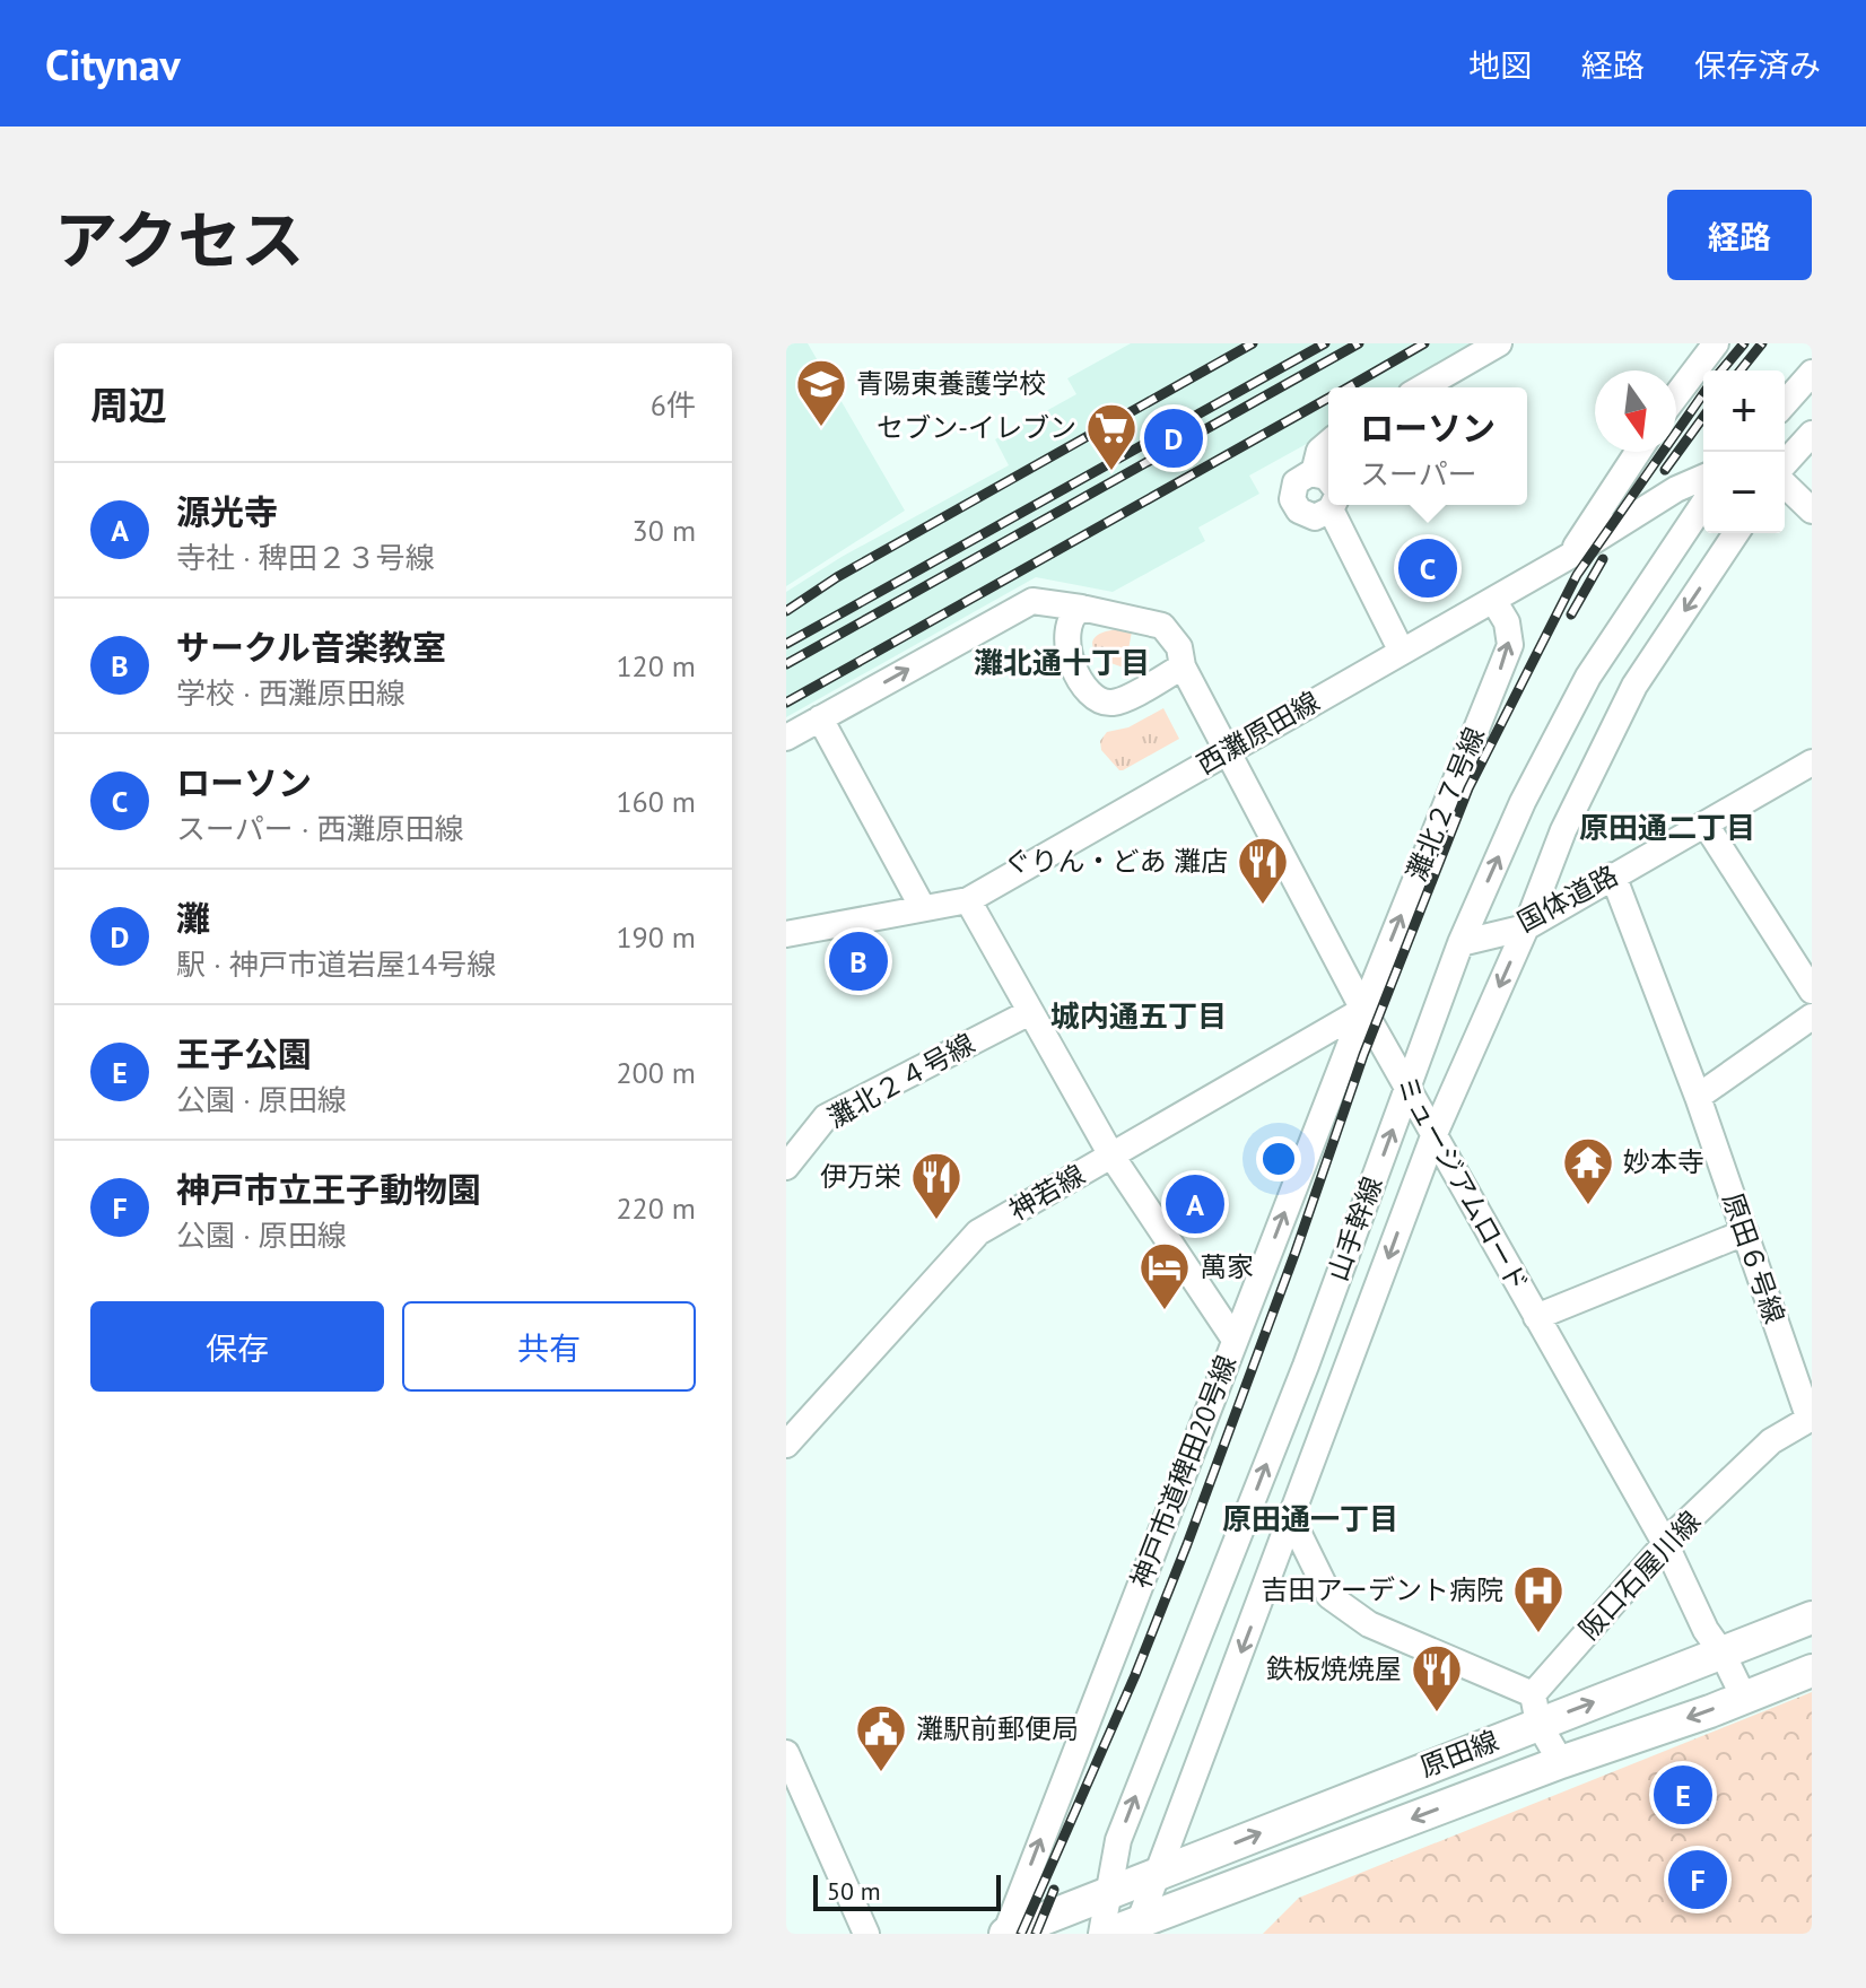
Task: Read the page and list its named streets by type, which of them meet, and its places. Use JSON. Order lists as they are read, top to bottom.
{
  "streets": {
    "main road": ["原田線"],
    "street": [
      "西灘原田線",
      "灘北２７号線",
      "国体道路",
      "灘北２４号線",
      "ミュージアムロード",
      "神若線",
      "山手幹線",
      "原田６号線",
      "神戸市道稗田20号線",
      "阪口石屋川線"
    ]
  },
  "crossings": [
    ["西灘原田線", "灘北２７号線"],
    ["西灘原田線", "ミュージアムロード"],
    ["灘北２７号線", "ミュージアムロード"],
    ["灘北２７号線", "神若線"],
    ["灘北２７号線", "神戸市道稗田20号線"],
    ["国体道路", "山手幹線"],
    ["国体道路", "原田６号線"],
    ["ミュージアムロード", "神若線"],
    ["ミュージアムロード", "山手幹線"],
    ["ミュージアムロード", "神戸市道稗田20号線"],
    ["ミュージアムロード", "阪口石屋川線"],
    ["ミュージアムロード", "原田線"],
    ["神若線", "神戸市道稗田20号線"],
    ["山手幹線", "原田線"],
    ["原田６号線", "阪口石屋川線"],
    ["阪口石屋川線", "原田線"]
  ],
  "one_way": ["灘北２７号線", "神戸市道稗田20号線"],
  "districts": [
    "灘北通十丁目",
    "原田通二丁目",
    "城内通五丁目",
    "原田通一丁目"
  ],
  "places": {
    "school or university": ["青陽東養護学校"],
    "supermarket": ["セブン-イレブン"],
    "restaurant": ["ぐりん・どあ 灘店", "伊万栄", "鉄板焼焼屋"],
    "temple": ["妙本寺"],
    "hotel": ["萬家"],
    "hospital": ["吉田アーデント病院"],
    "public building": ["灘駅前郵便局"]
  },
  "scale_bar": "50 m",
  "north": "bottom",
  "page": {
    "header": "Citynav",
    "nav": ["地図", "経路", "保存済み"],
    "title": "アクセス",
    "buttons": [
      "経路",
      ["保存", "共有"]
    ],
    "heading": ["周辺", "6件"],
    "map_buttons": ["+", "−"],
    "popup": ["ローソン", "スーパー"],
    "pins": [
      "D",
      "C",
      "B",
      "A",
      "E",
      "F"
    ],
    "list": [
      {
        "mark": "A",
        "name": "源光寺",
        "note": "寺社 · 稗田２３号線",
        "value": "30 m"
      },
      {
        "mark": "B",
        "name": "サークル音楽教室",
        "note": "学校 · 西灘原田線",
        "value": "120 m"
      },
      {
        "mark": "C",
        "name": "ローソン",
        "note": "スーパー · 西灘原田線",
        "value": "160 m"
      },
      {
        "mark": "D",
        "name": "灘",
        "note": "駅 · 神戸市道岩屋14号線",
        "value": "190 m"
      },
      {
        "mark": "E",
        "name": "王子公園",
        "note": "公園 · 原田線",
        "value": "200 m"
      },
      {
        "mark": "F",
        "name": "神戸市立王子動物園",
        "note": "公園 · 原田線",
        "value": "220 m"
      }
    ],
    "scale": "50 m"
  }
}
